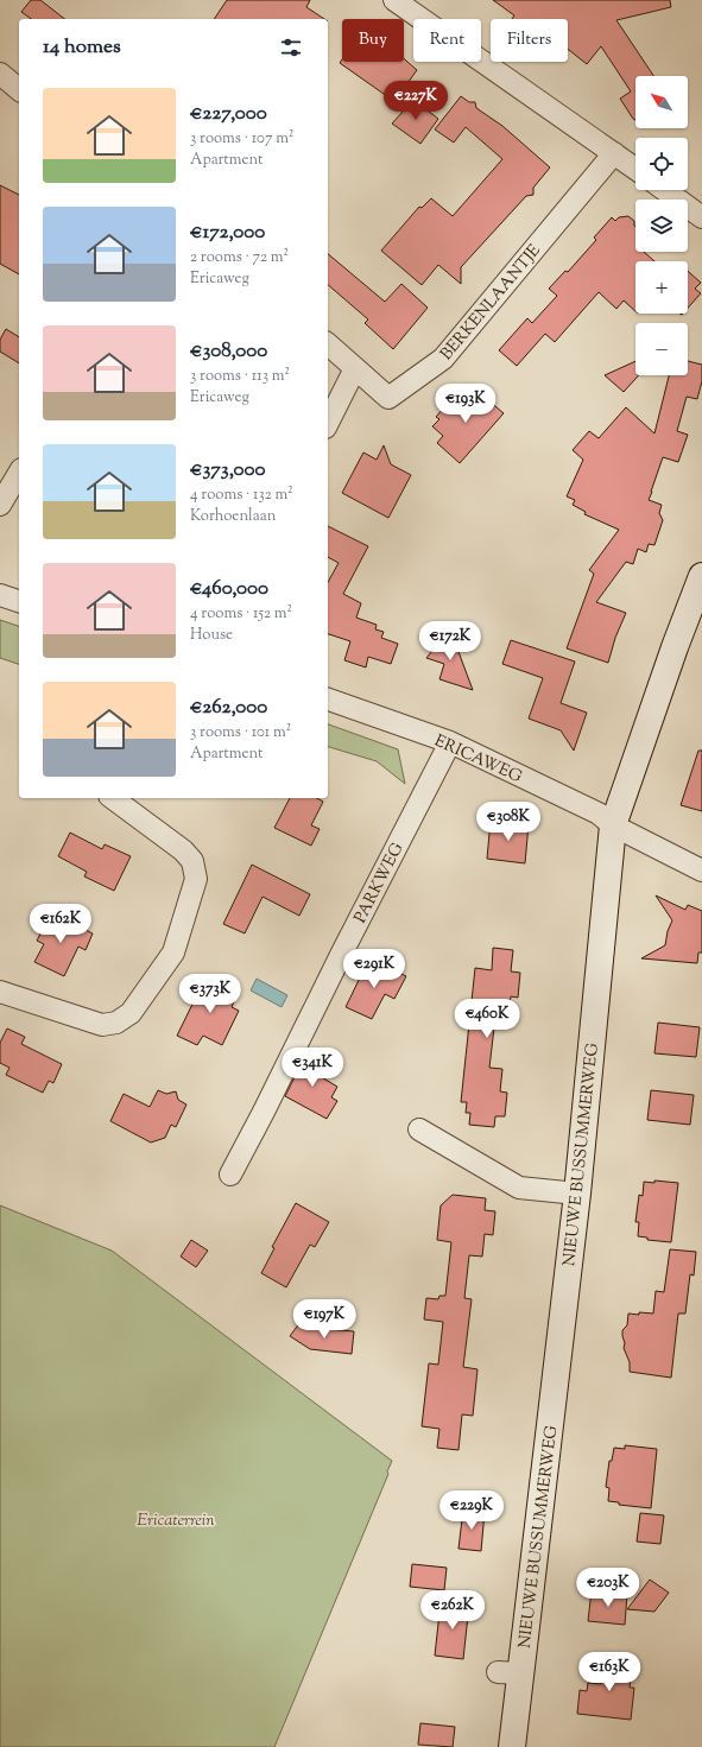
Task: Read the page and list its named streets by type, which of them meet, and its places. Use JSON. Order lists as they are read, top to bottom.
{
  "streets": {
    "main road": ["NIEUWE BUSSUMMERWEG"],
    "street": ["BERKENLAANTJE", "ERICAWEG", "PARKWEG"]
  },
  "crossings": [
    ["ERICAWEG", "PARKWEG"],
    ["ERICAWEG", "NIEUWE BUSSUMMERWEG"]
  ],
  "parks": ["Ericaterrein"],
  "north": "top left",
  "page": {
    "chip": ["Buy", "Rent", "Filters"],
    "heading": "14 homes",
    "map_buttons": ["+", "−"],
    "list": [
      {
        "name": "€227,000",
        "note": "3 rooms · 107 m² · Apartment"
      },
      {
        "name": "€172,000",
        "note": "2 rooms · 72 m² · Ericaweg"
      },
      {
        "name": "€308,000",
        "note": "3 rooms · 113 m² · Ericaweg"
      },
      {
        "name": "€373,000",
        "note": "4 rooms · 132 m² · Korhoenlaan"
      },
      {
        "name": "€460,000",
        "note": "4 rooms · 152 m² · House"
      },
      {
        "name": "€262,000",
        "note": "3 rooms · 101 m² · Apartment"
      }
    ],
    "price": [
      "€227K",
      "€193K",
      "€172K",
      "€308K",
      "€162K",
      "€291K",
      "€373K",
      "€460K",
      "€341K",
      "€197K",
      "€229K",
      "€203K",
      "€262K",
      "€163K"
    ]
  }
}
